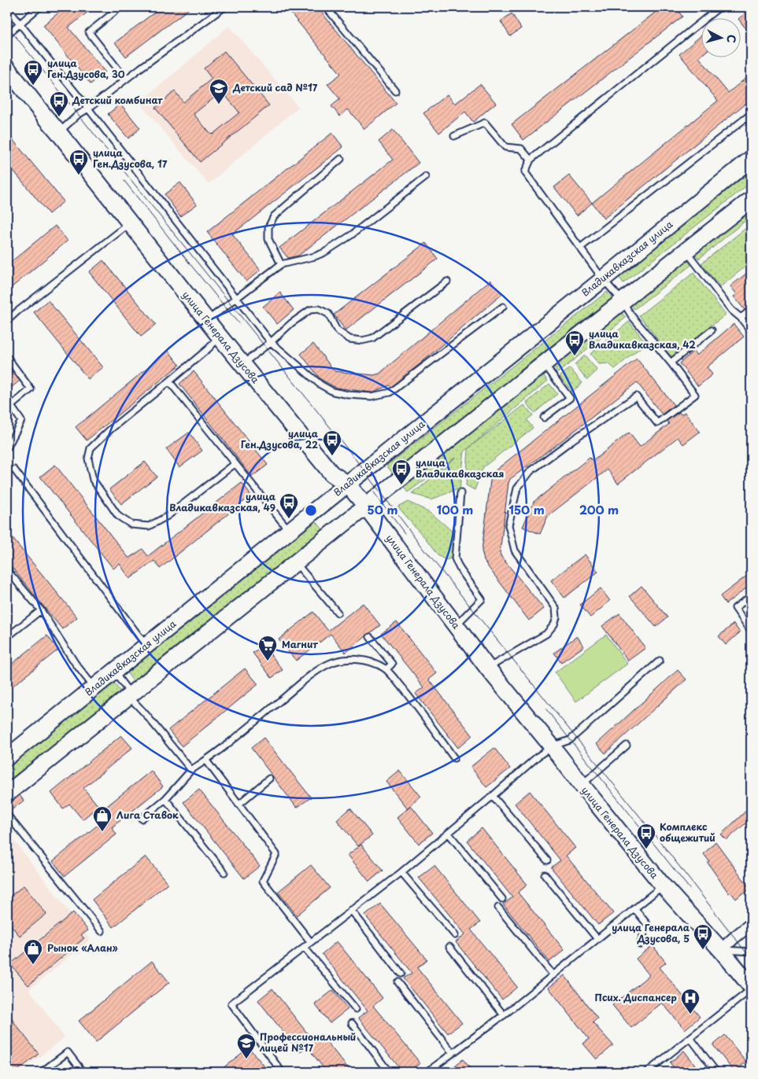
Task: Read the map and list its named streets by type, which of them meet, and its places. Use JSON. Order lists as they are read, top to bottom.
{
  "streets": {
    "main road": ["Владикавказская улица", "улица Генерала Дзусова"]
  },
  "crossings": [
    ["Владикавказская улица", "улица Генерала Дзусова"]
  ],
  "places": {
    "bus stop": [
      "улица Ген.Дзусова, 30",
      "Детский комбинат",
      "улица Ген.Дзусова, 17",
      "улица Владикавказская, 42",
      "улица Ген.Дзусова, 22",
      "улица Владикавказская",
      "улица Владикавказская, 49",
      "Комплекс общежитий",
      "улица Генерала Дзусова, 5"
    ],
    "school or university": ["Детский сад №17", "Профессиональный лицей №17"],
    "supermarket": ["Магнит"],
    "shop": ["Лига Ставок", "Рынок «Алан»"],
    "hospital": ["Псих. Диспансер"]
  },
  "north": "right",
  "rings": [
    "50 m",
    "100 m",
    "150 m",
    "200 m"
  ]
}
